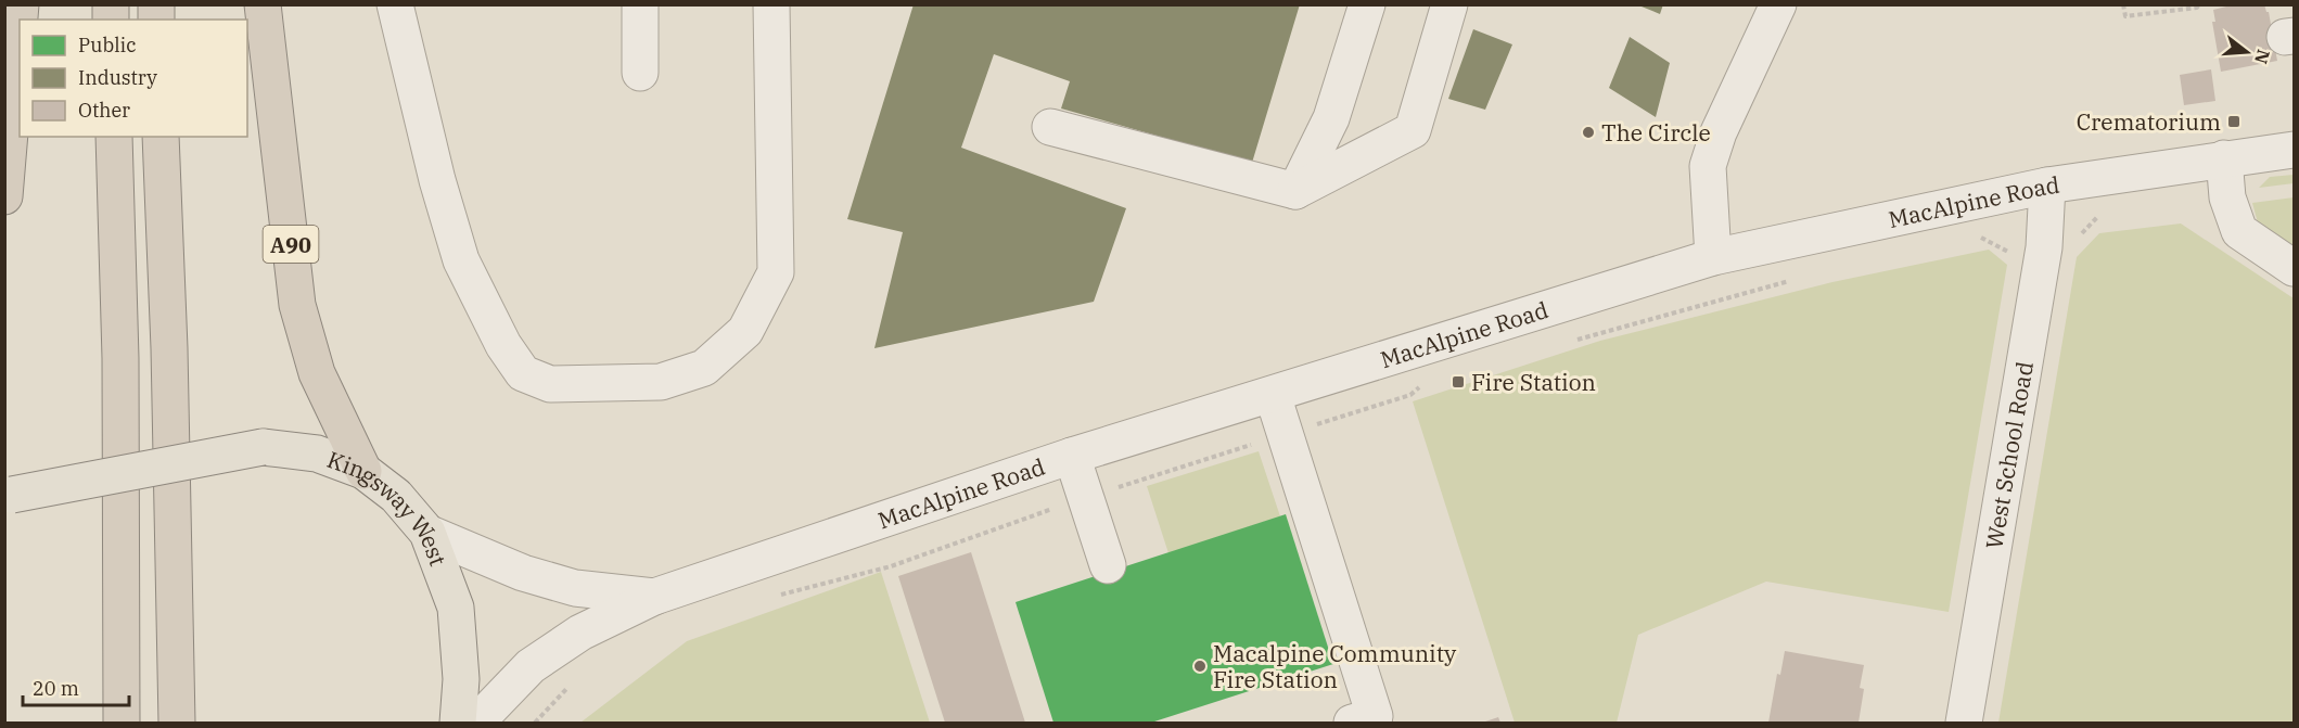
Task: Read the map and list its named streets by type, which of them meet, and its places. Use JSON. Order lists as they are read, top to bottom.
{
  "streets": {
    "highway": ["A90"],
    "main road": ["Kingsway West"],
    "street": ["MacAlpine Road", "West School Road"]
  },
  "crossings": [
    ["MacAlpine Road", "West School Road"],
    ["MacAlpine Road", "Kingsway West"],
    ["A90", "Kingsway West"]
  ],
  "places": {
    "transit": ["Crematorium", "Fire Station"],
    "other": ["The Circle", "Macalpine Community Fire Station"]
  },
  "legend": ["Public", "Industry", "Other"],
  "scale_bar": "20 m",
  "north": "right"
}
